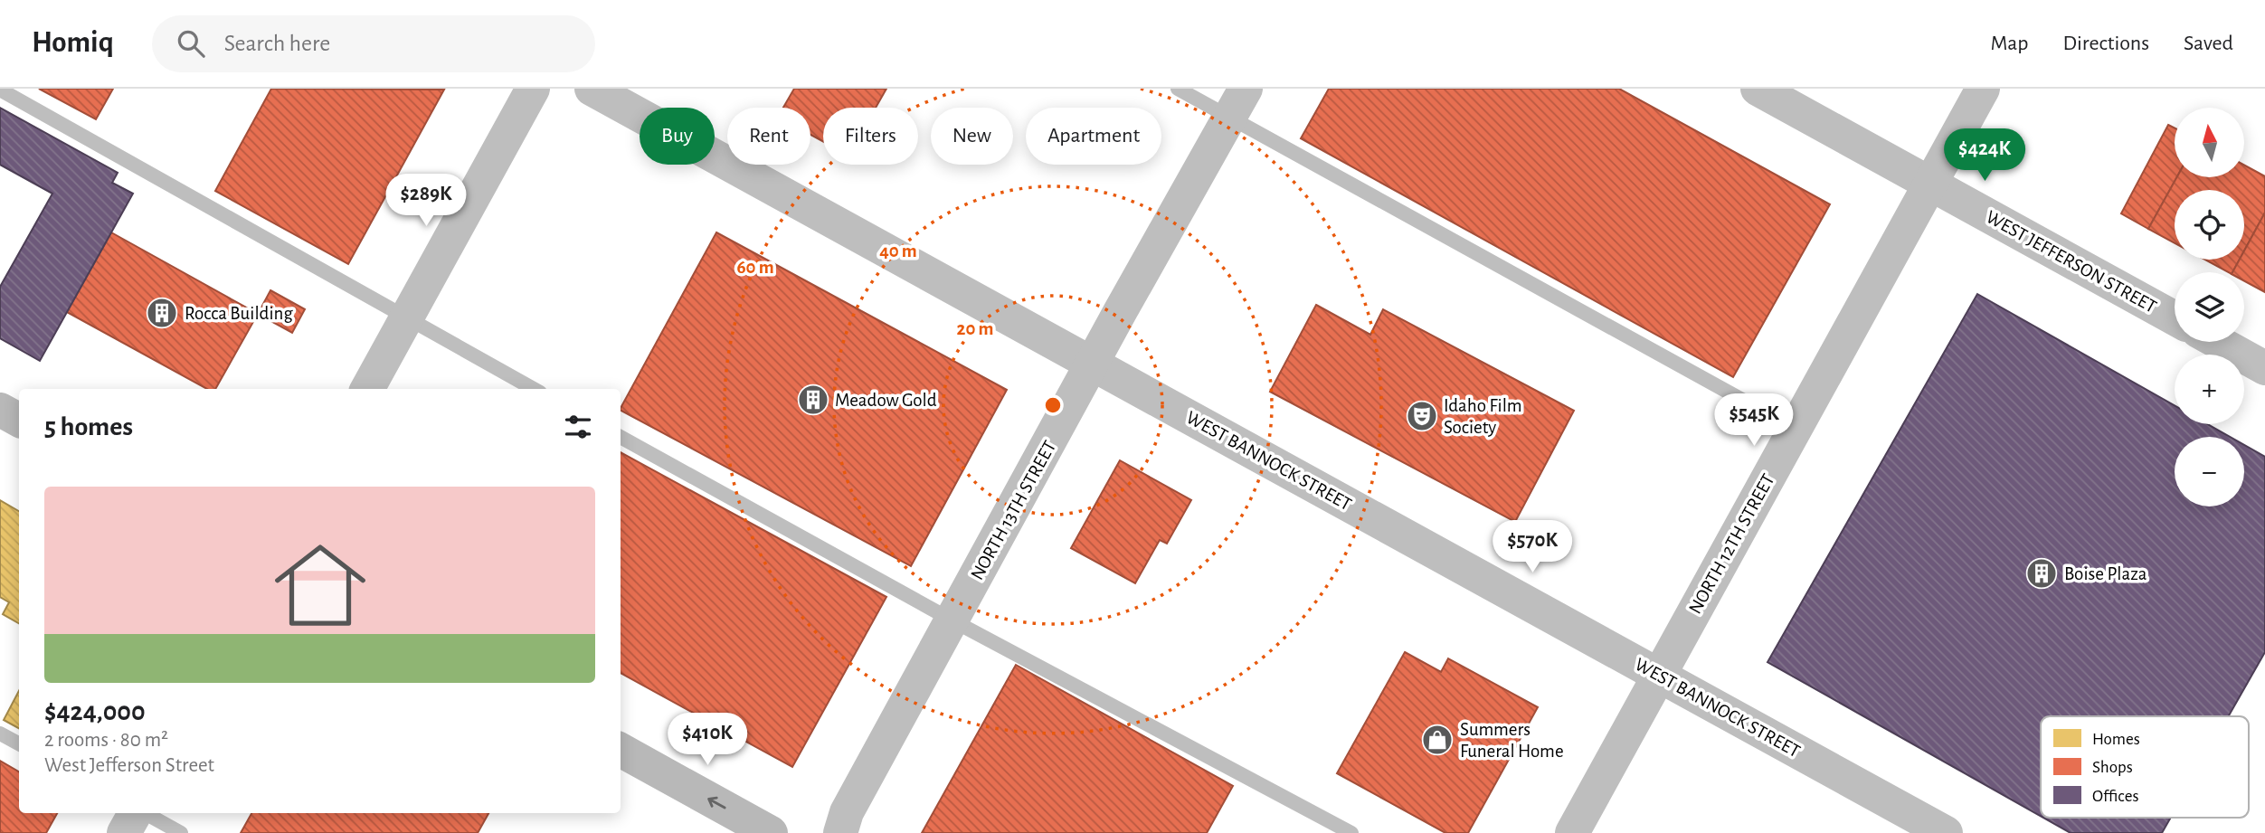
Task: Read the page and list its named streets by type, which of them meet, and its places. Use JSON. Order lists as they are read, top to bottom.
{
  "streets": {
    "street": [
      "WEST JEFFERSON STREET",
      "WEST BANNOCK STREET",
      "NORTH 13TH STREET",
      "NORTH 12TH STREET"
    ]
  },
  "crossings": [
    ["WEST JEFFERSON STREET", "NORTH 12TH STREET"],
    ["WEST BANNOCK STREET", "NORTH 13TH STREET"],
    ["WEST BANNOCK STREET", "NORTH 12TH STREET"]
  ],
  "places": {
    "building": ["Rocca Building", "Meadow Gold", "Boise Plaza"],
    "theatre": ["Idaho Film Society"],
    "shop": ["Summers Funeral Home"]
  },
  "legend": ["Homes", "Shops", "Offices"],
  "north": "top",
  "page": {
    "header": "Homiq",
    "search": "Search here",
    "nav": ["Map", "Directions", "Saved"],
    "map_buttons": ["+", "−"],
    "chip": [
      "Buy",
      "Rent",
      "Filters",
      "New",
      "Apartment"
    ],
    "price": [
      "$424K",
      "$289K",
      "$545K",
      "$570K",
      "$410K"
    ],
    "heading": "5 homes",
    "list": [
      {
        "name": "$424,000",
        "note": "2 rooms · 80 m² · West Jefferson Street"
      }
    ]
  },
  "rings": ["40 m", "60 m", "20 m"]
}
